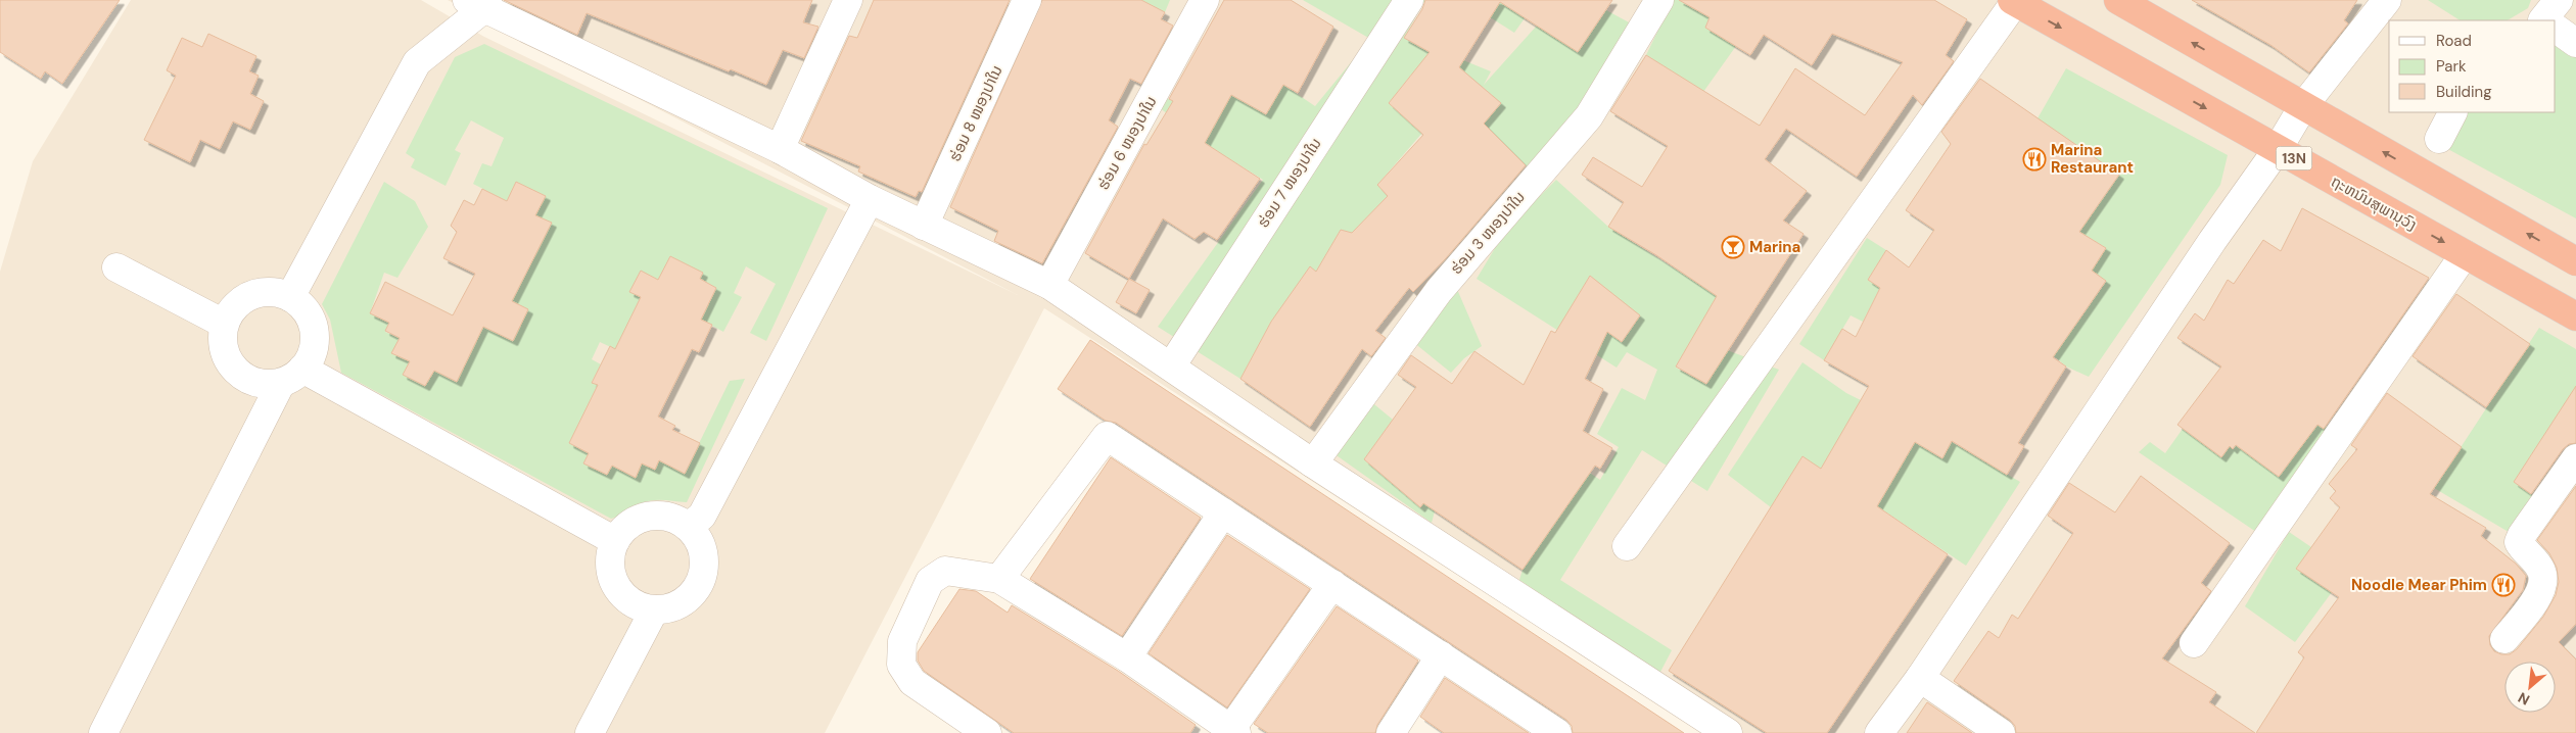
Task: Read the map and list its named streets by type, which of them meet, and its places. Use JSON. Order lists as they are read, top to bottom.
{
  "streets": {
    "highway": ["13N", "ຖະຫນົນສຸພານຸວົງ"],
    "street": [
      "ຮ່ອມ 8 ໜອງປາໃນ",
      "ຮ່ອມ 6 ໜອງປາໃນ",
      "ຮ່ອມ 7 ໜອງປາໃນ",
      "ຮ່ອມ 3 ໜອງປາໃນ"
    ]
  },
  "places": {
    "restaurant": ["Marina Restaurant", "Noodle Mear Phim"],
    "bar": ["Marina"]
  },
  "legend": ["Road", "Park", "Building"],
  "north": "bottom left"
}
